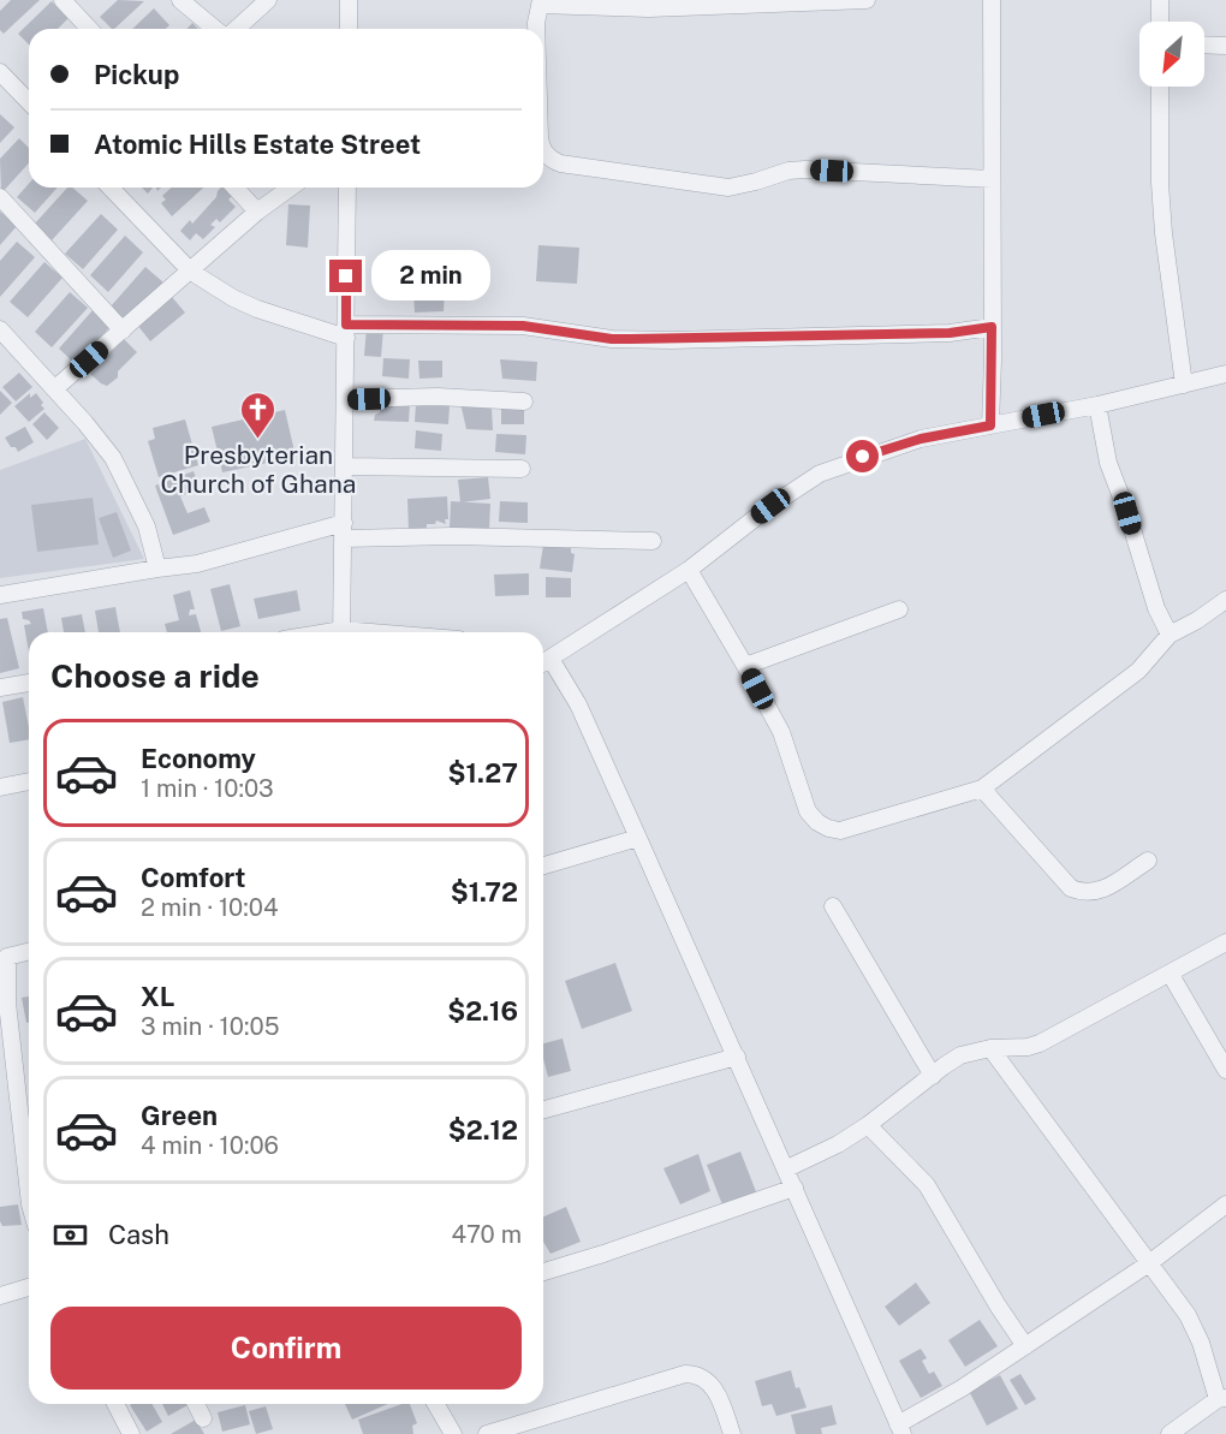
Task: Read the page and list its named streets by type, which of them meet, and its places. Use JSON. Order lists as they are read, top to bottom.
{
  "places": {
    "church": ["Presbyterian Church of Ghana"]
  },
  "north": "bottom left",
  "page": {
    "banner": ["Pickup", "Atomic Hills Estate Street"],
    "bubble": "2 min",
    "heading": "Choose a ride",
    "list": [
      {
        "name": "Economy",
        "note": "1 min · 10:03",
        "value": "$1.27"
      },
      {
        "name": "Comfort",
        "note": "2 min · 10:04",
        "value": "$1.72"
      },
      {
        "name": "XL",
        "note": "3 min · 10:05",
        "value": "$2.16"
      },
      {
        "name": "Green",
        "note": "4 min · 10:06",
        "value": "$2.12"
      }
    ],
    "pay": ["Cash", "470 m"],
    "buttons": "Confirm"
  }
}
